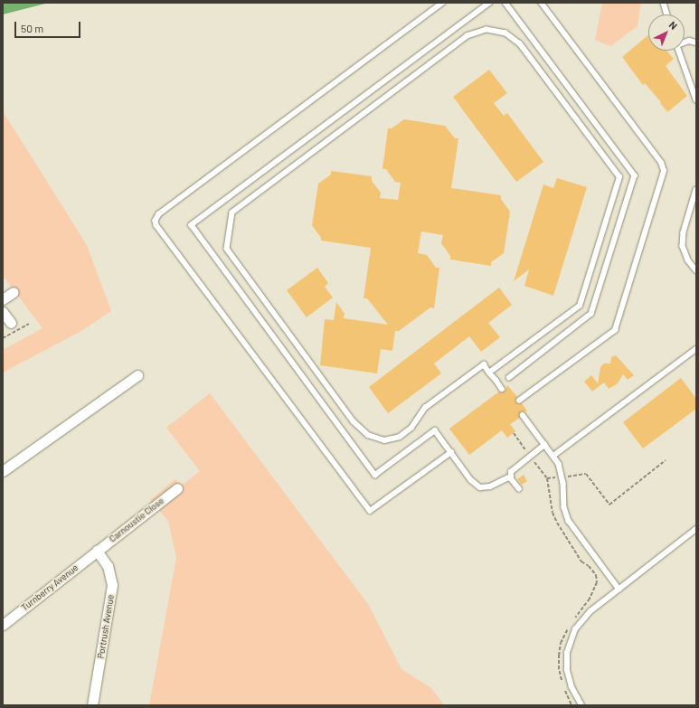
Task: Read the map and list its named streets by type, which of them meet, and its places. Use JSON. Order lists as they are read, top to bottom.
{
  "streets": {
    "street": ["Carnoustie Close", "Turnberry Avenue", "Portrush Avenue"]
  },
  "crossings": [
    ["Carnoustie Close", "Turnberry Avenue"],
    ["Carnoustie Close", "Portrush Avenue"],
    ["Turnberry Avenue", "Portrush Avenue"]
  ],
  "scale_bar": "50 m",
  "north": "top right"
}
